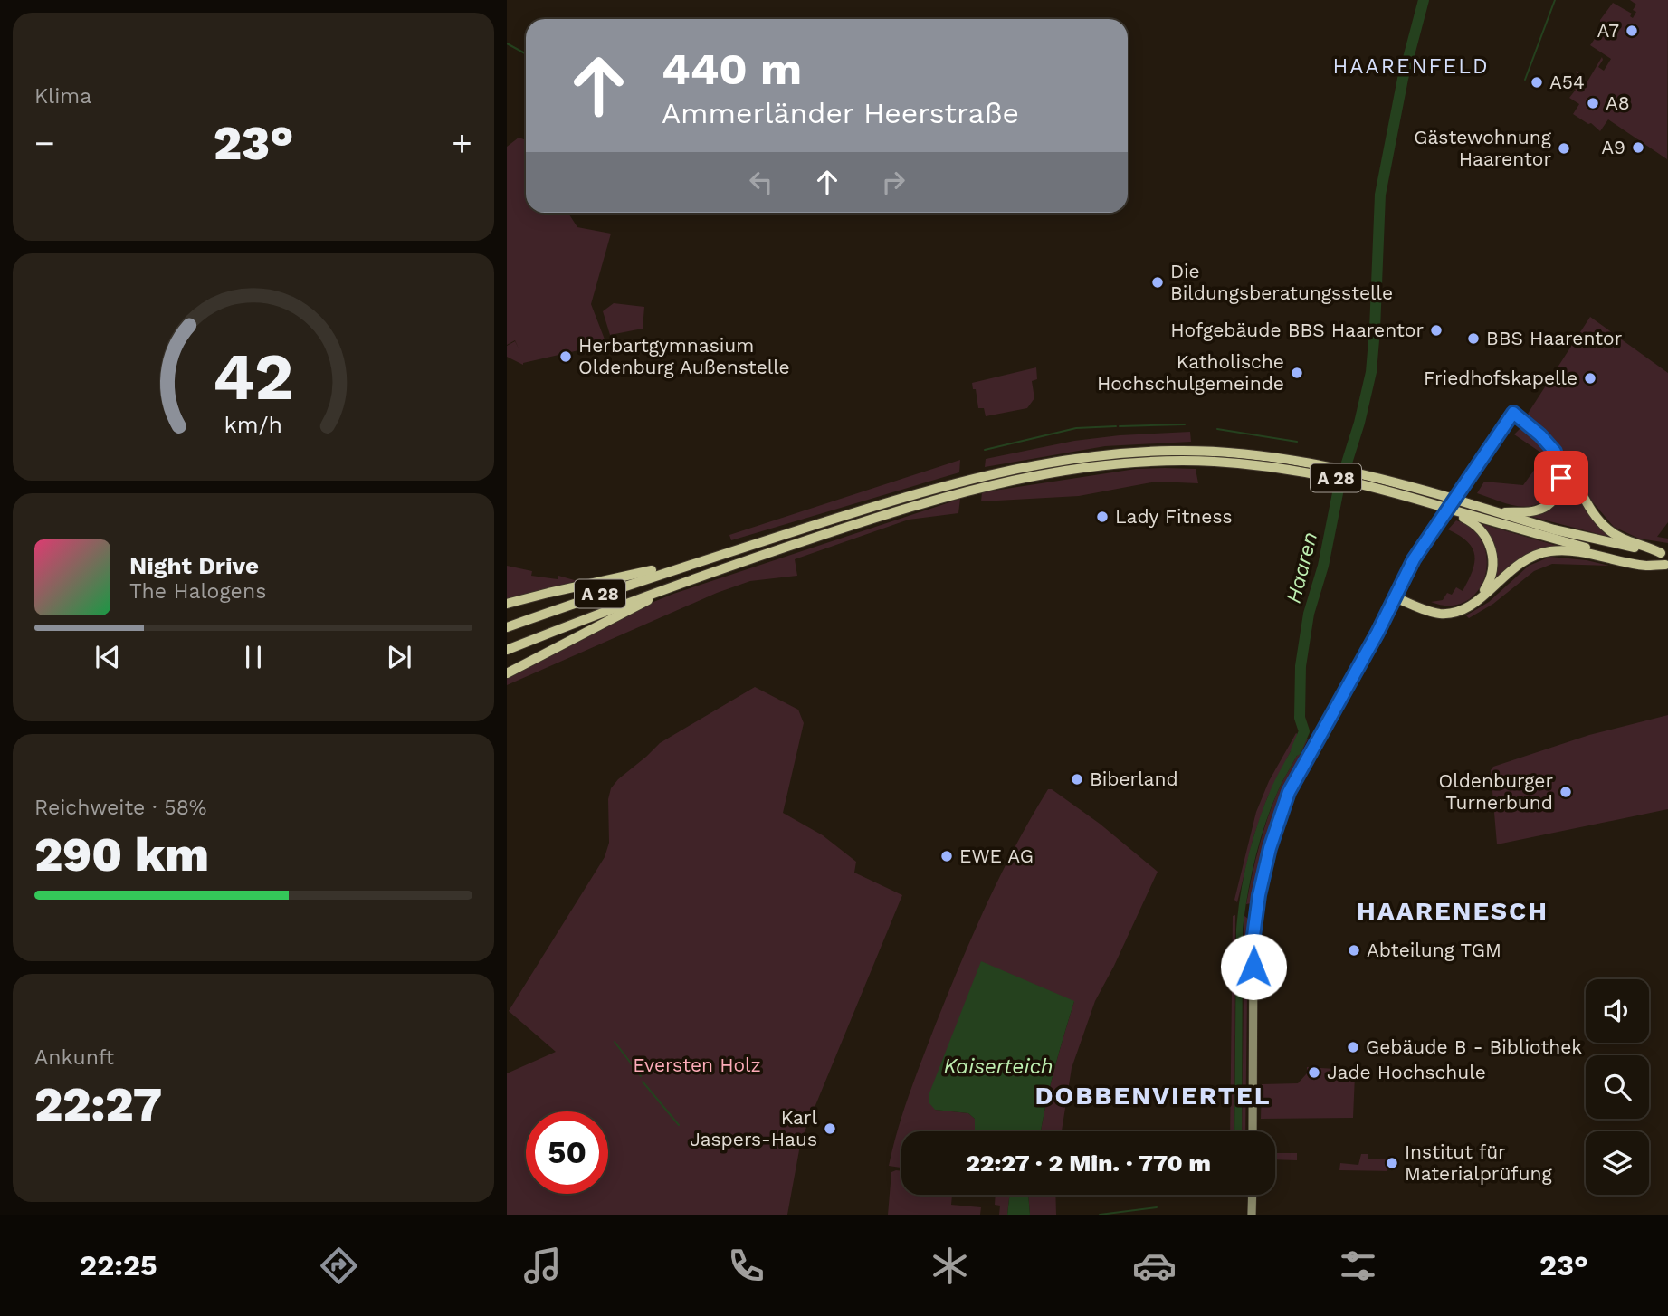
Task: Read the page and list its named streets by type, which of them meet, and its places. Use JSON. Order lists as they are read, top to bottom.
{
  "streets": {
    "highway": ["A 28"]
  },
  "districts": ["HAARENFELD", "HAARENESCH", "DOBBENVIERTEL"],
  "water": ["Haaren", "Kaiserteich"],
  "parks": ["Eversten Holz"],
  "places": [
    "A7",
    "A54",
    "A8",
    "A9",
    "Gästewohnung Haarentor",
    "Die Bildungsberatungsstelle",
    "Hofgebäude BBS Haarentor",
    "BBS Haarentor",
    "Herbartgymnasium Oldenburg Außenstelle",
    "Katholische Hochschulgemeinde",
    "Friedhofskapelle",
    "Lady Fitness",
    "Biberland",
    "Oldenburger Turnerbund",
    "EWE AG",
    "Abteilung TGM",
    "Gebäude B - Bibliothek",
    "Jade Hochschule",
    "Karl Jaspers-Haus",
    "Institut für Materialprüfung"
  ],
  "page": {
    "tile": [
      "Klima",
      ["Reichweite · 58%", "290 km"],
      ["Ankunft", "22:27"]
    ],
    "turn": ["440 m", "Ammerländer Heerstraße"],
    "heat": ["−", "23°", "+"],
    "song": ["Night Drive", "The Halogens"],
    "limit": "50",
    "trip": "22:27 · 2 Min. · 770 m",
    "tabs": ["22:25", "23°"],
    "gauge": ["42", "km/h"]
  }
}
